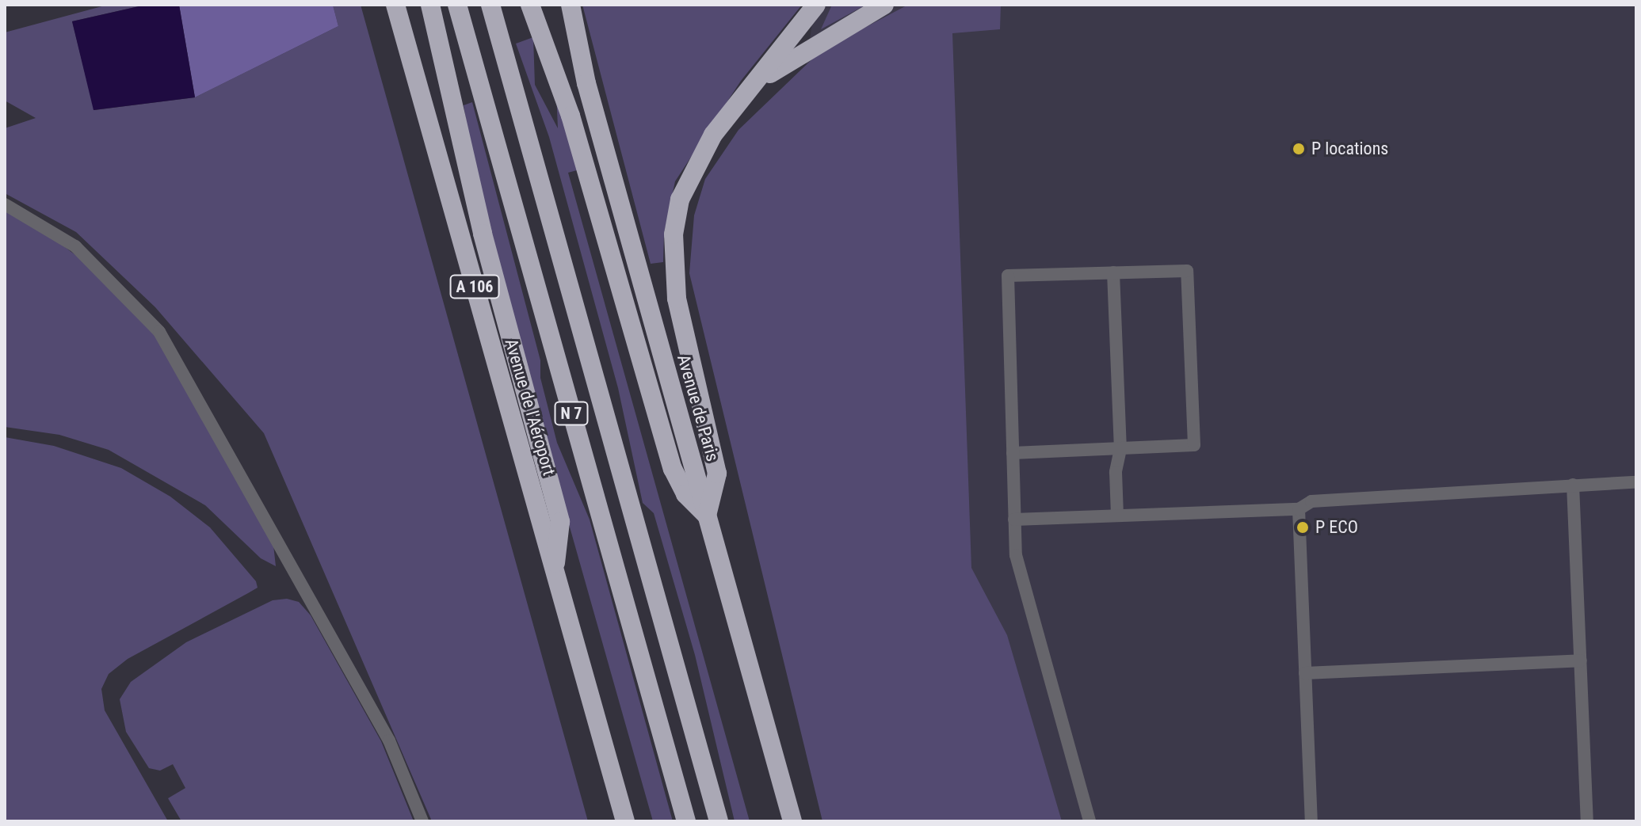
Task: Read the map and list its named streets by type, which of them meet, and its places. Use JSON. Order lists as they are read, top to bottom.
{
  "streets": {
    "highway": [
      "A 106",
      "Avenue de l'Aéroport",
      "Avenue de Paris",
      "N 7"
    ]
  },
  "places": ["P locations", "P ECO"]
}
